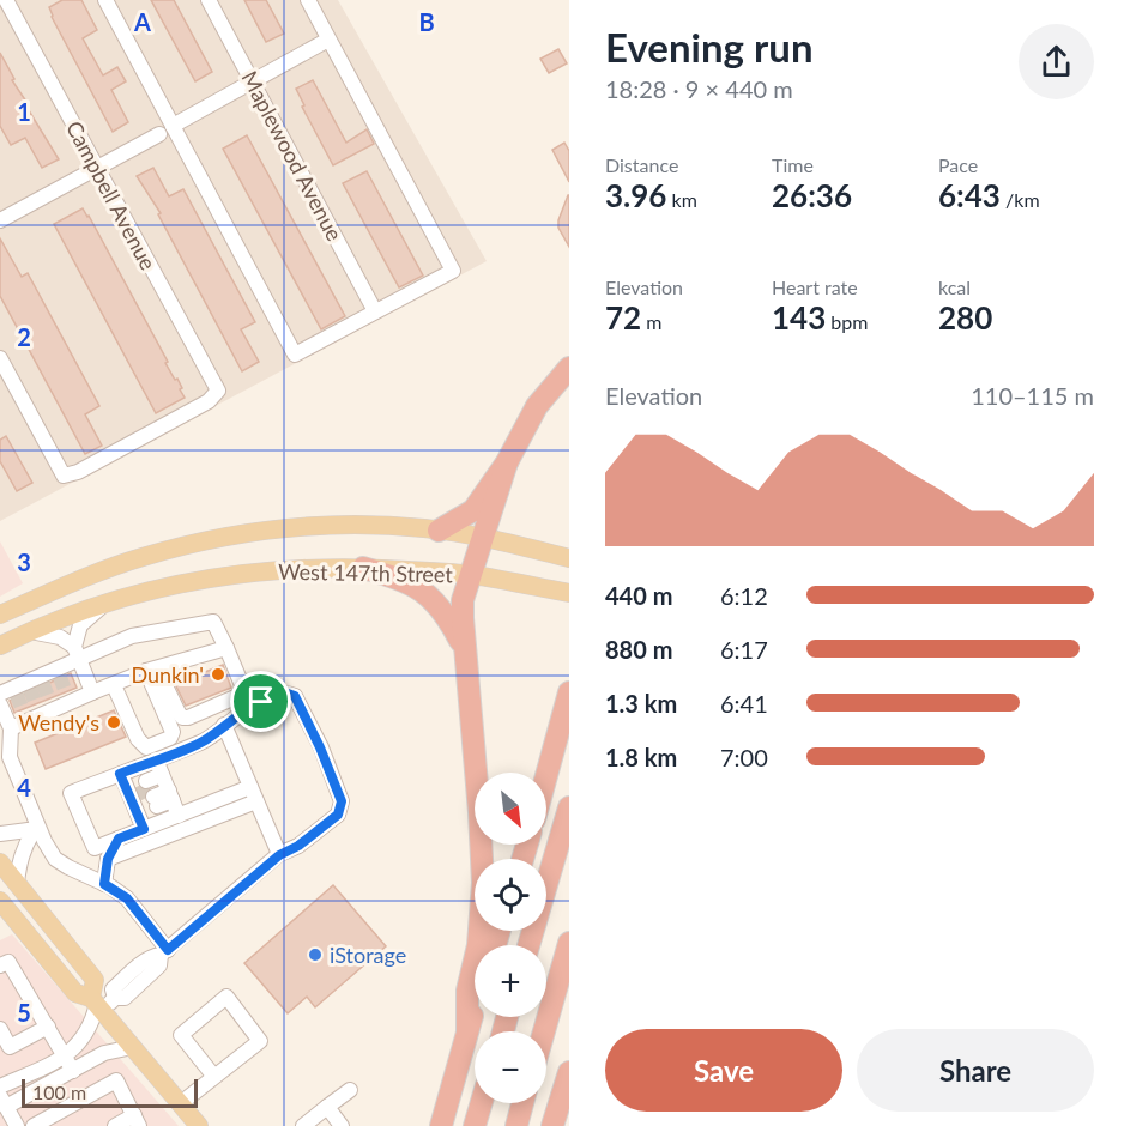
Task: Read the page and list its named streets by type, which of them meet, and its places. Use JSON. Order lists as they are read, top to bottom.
{
  "streets": {
    "main road": ["West 147th Street"],
    "street": ["Maplewood Avenue", "Campbell Avenue"]
  },
  "places": ["Dunkin'", "Wendy's", "iStorage"],
  "scale_bar": "100 m",
  "north": "bottom right",
  "page": {
    "heading": ["Evening run", "18:28 · 9 × 440 m"],
    "stats": [
      ["Distance", "3.96 km"],
      ["Time", "26:36"],
      ["Pace", "6:43 /km"],
      ["Elevation", "72 m"],
      ["Heart rate", "143 bpm"],
      ["kcal", "280"]
    ],
    "chart": ["Elevation", "110–115 m"],
    "list": [
      {
        "name": "440 m",
        "note": "6:12"
      },
      {
        "name": "880 m",
        "note": "6:17"
      },
      {
        "name": "1.3 km",
        "note": "6:41"
      },
      {
        "name": "1.8 km",
        "note": "7:00"
      }
    ],
    "map_buttons": ["+", "−"],
    "buttons": ["Save", "Share"],
    "scale": "100 m"
  },
  "grid": {
    "columns": ["A", "B"],
    "rows": [
      "1",
      "2",
      "3",
      "4",
      "5"
    ]
  }
}
